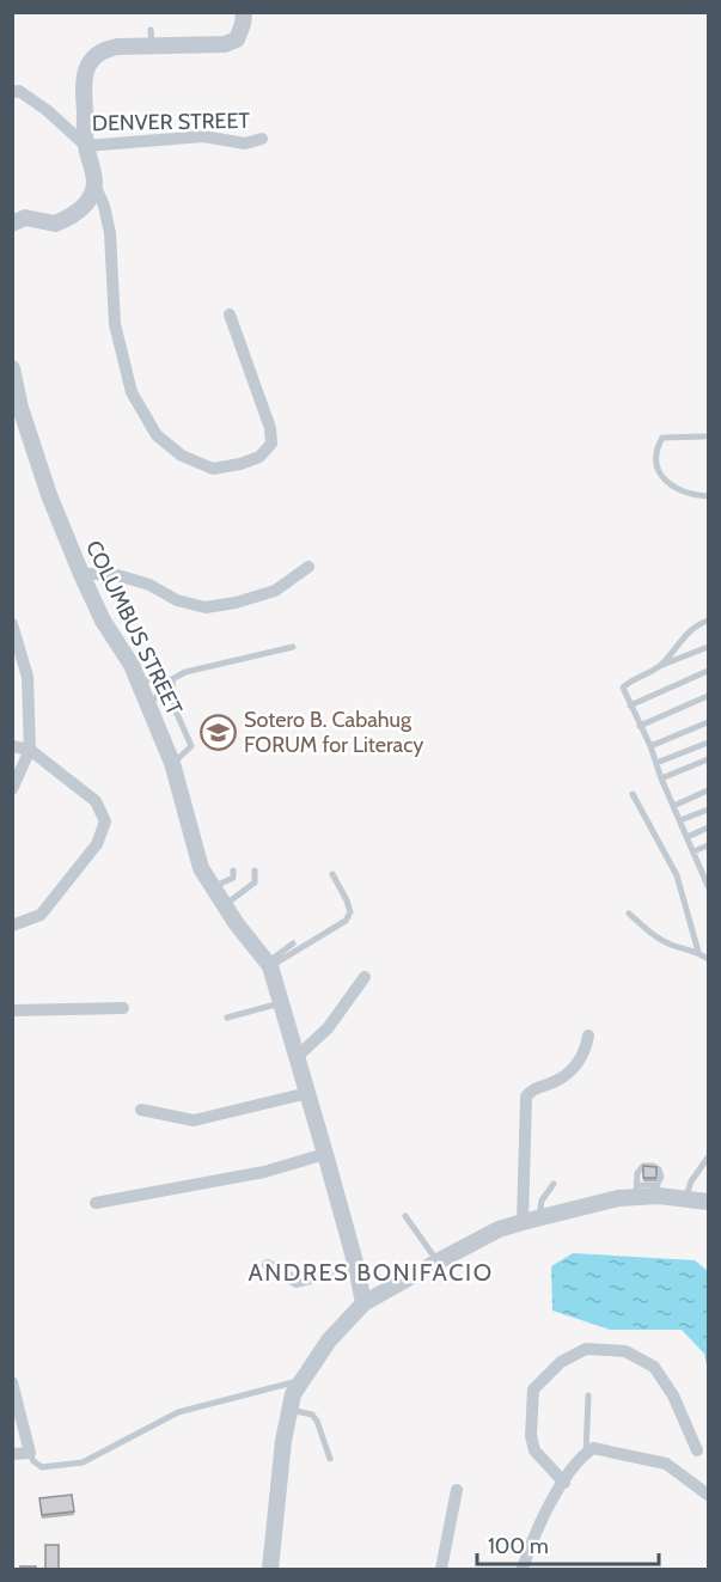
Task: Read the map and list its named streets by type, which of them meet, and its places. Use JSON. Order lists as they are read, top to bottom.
{
  "streets": {
    "street": ["DENVER STREET", "COLUMBUS STREET"]
  },
  "districts": ["ANDRES BONIFACIO"],
  "places": {
    "school or university": ["Sotero B. Cabahug FORUM for Literacy"]
  },
  "scale_bar": "100 m"
}
